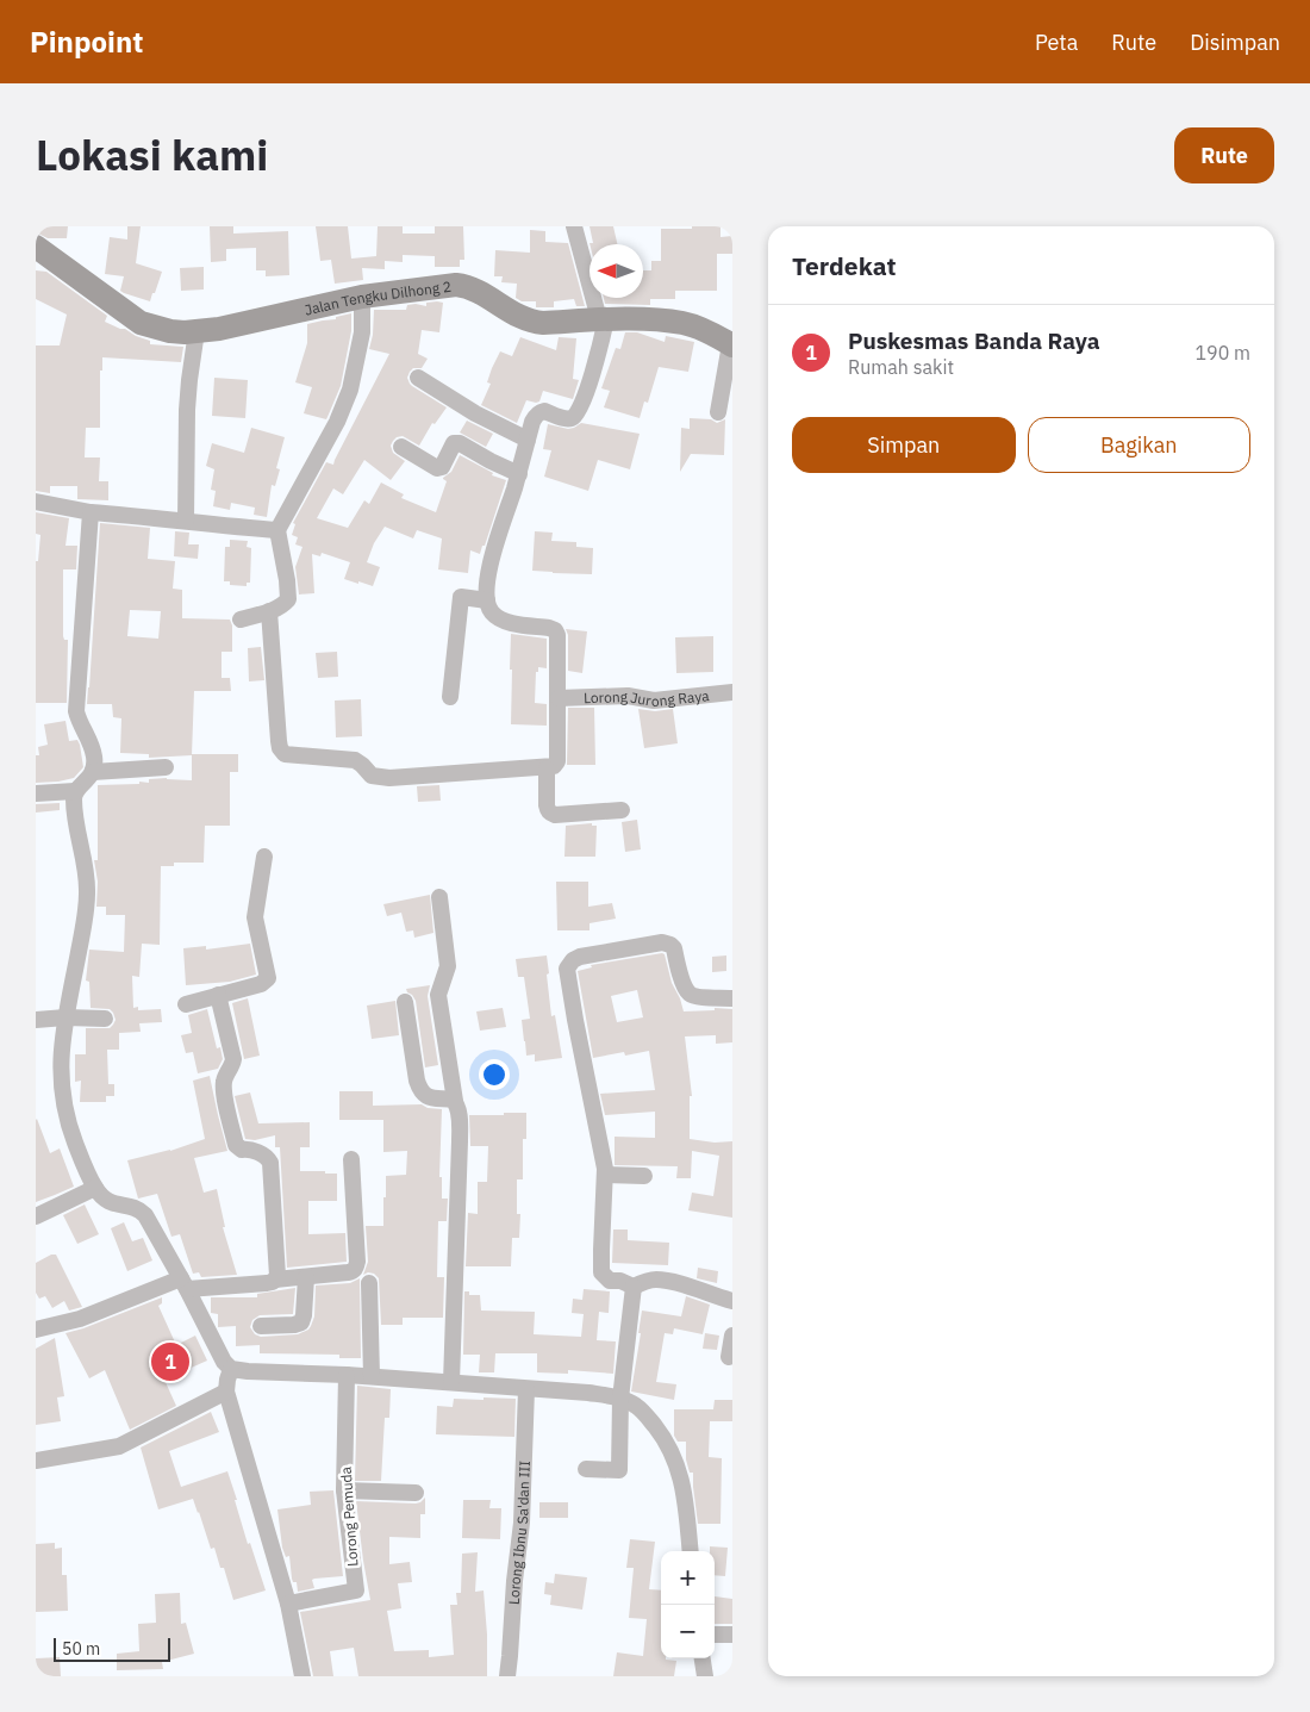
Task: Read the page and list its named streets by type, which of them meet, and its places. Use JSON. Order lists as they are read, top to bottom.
{
  "streets": {
    "street": [
      "Jalan Tengku Dilhong 2",
      "Lorong Jurong Raya",
      "Lorong Pemuda",
      "Lorong Ibnu Sa'dan III"
    ]
  },
  "scale_bar": "50 m",
  "north": "left",
  "page": {
    "header": "Pinpoint",
    "nav": ["Peta", "Rute", "Disimpan"],
    "title": "Lokasi kami",
    "buttons": [
      "Rute",
      ["Simpan", "Bagikan"]
    ],
    "heading": "Terdekat",
    "list": [
      {
        "mark": "1",
        "name": "Puskesmas Banda Raya",
        "note": "Rumah sakit",
        "value": "190 m"
      }
    ],
    "pins": "1",
    "map_buttons": ["+", "−"],
    "scale": "50 m"
  }
}
